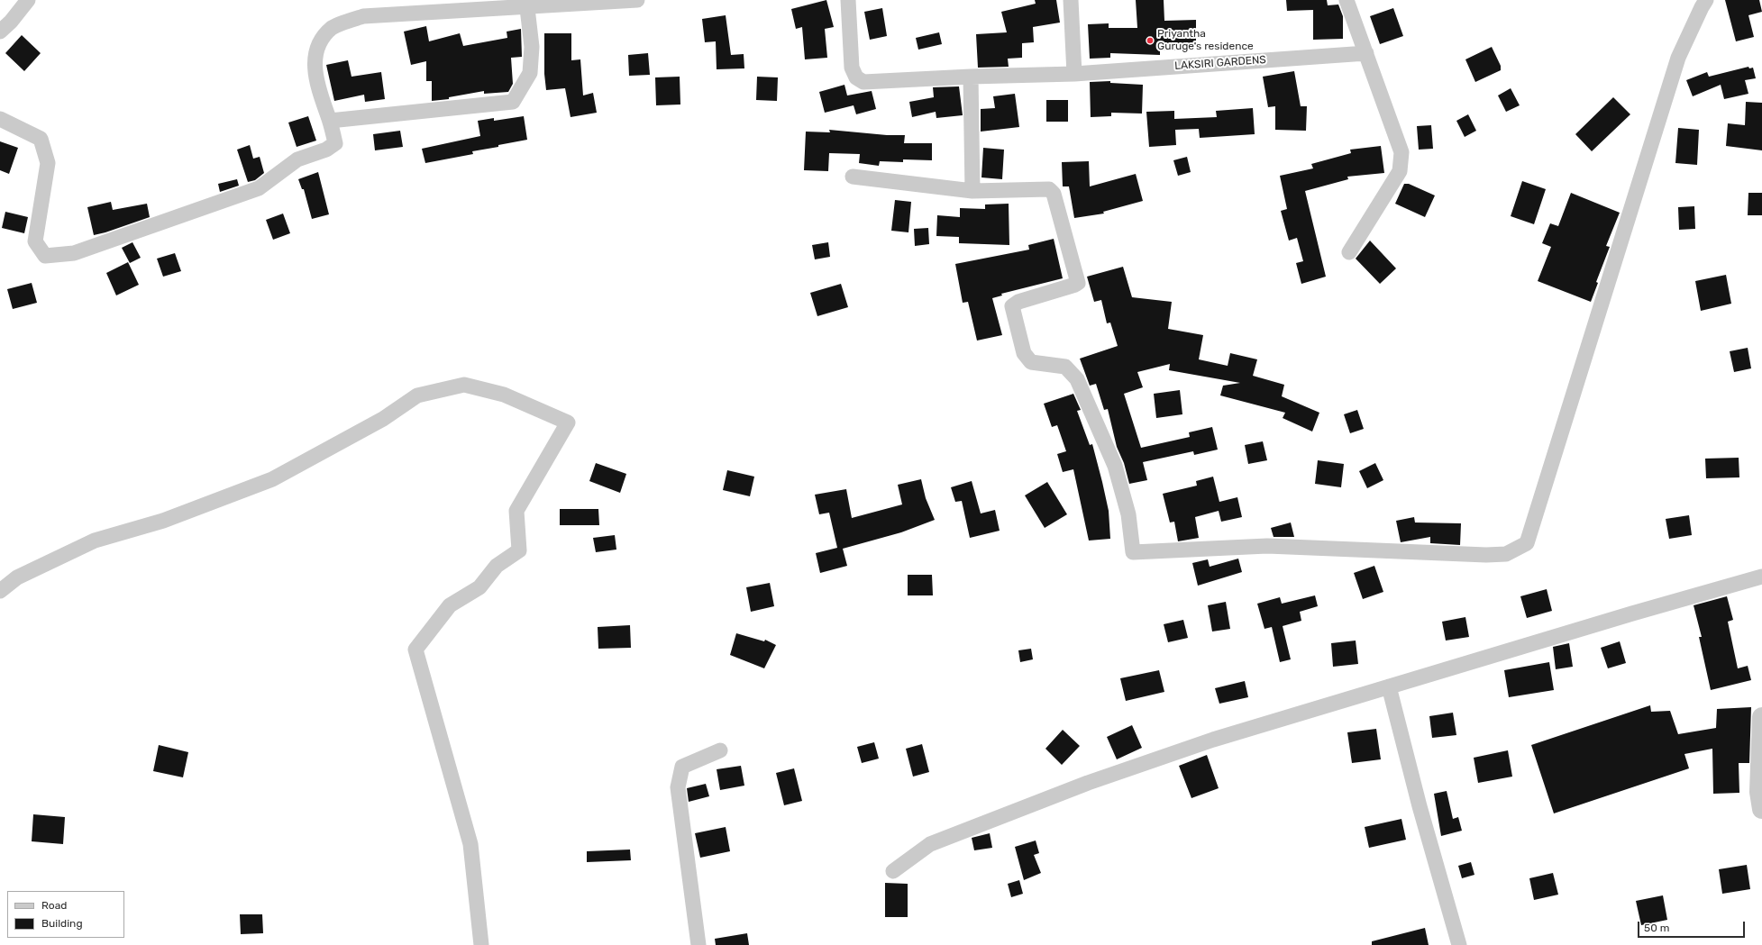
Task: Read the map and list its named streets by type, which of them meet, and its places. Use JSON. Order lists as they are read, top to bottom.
{
  "streets": {
    "street": ["LAKSIRI GARDENS"]
  },
  "places": ["Priyantha Guruge's residence"],
  "legend": ["Road", "Building"],
  "scale_bar": "50 m"
}
